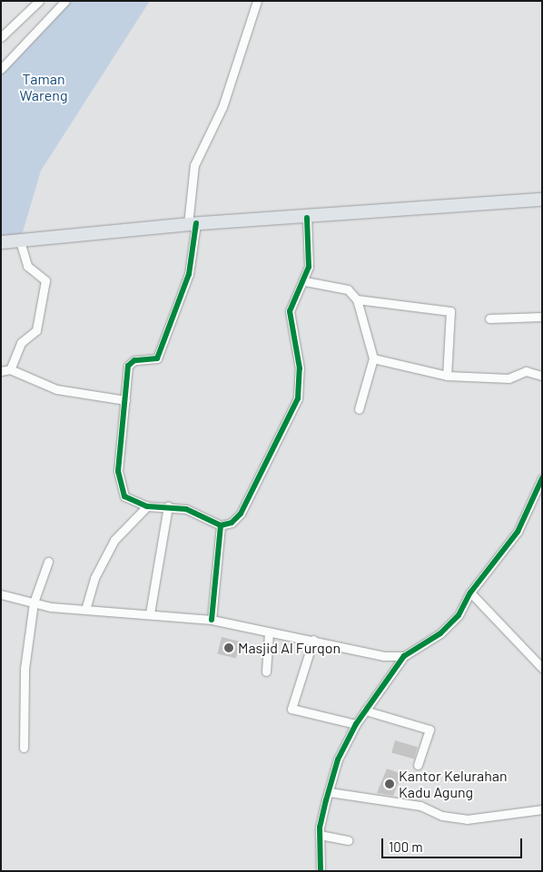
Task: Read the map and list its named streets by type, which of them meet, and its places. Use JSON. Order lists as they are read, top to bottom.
{
  "parks": ["Taman Wareng"],
  "places": ["Masjid Al Furqon", "Kantor Kelurahan Kadu Agung"],
  "scale_bar": "100 m"
}
